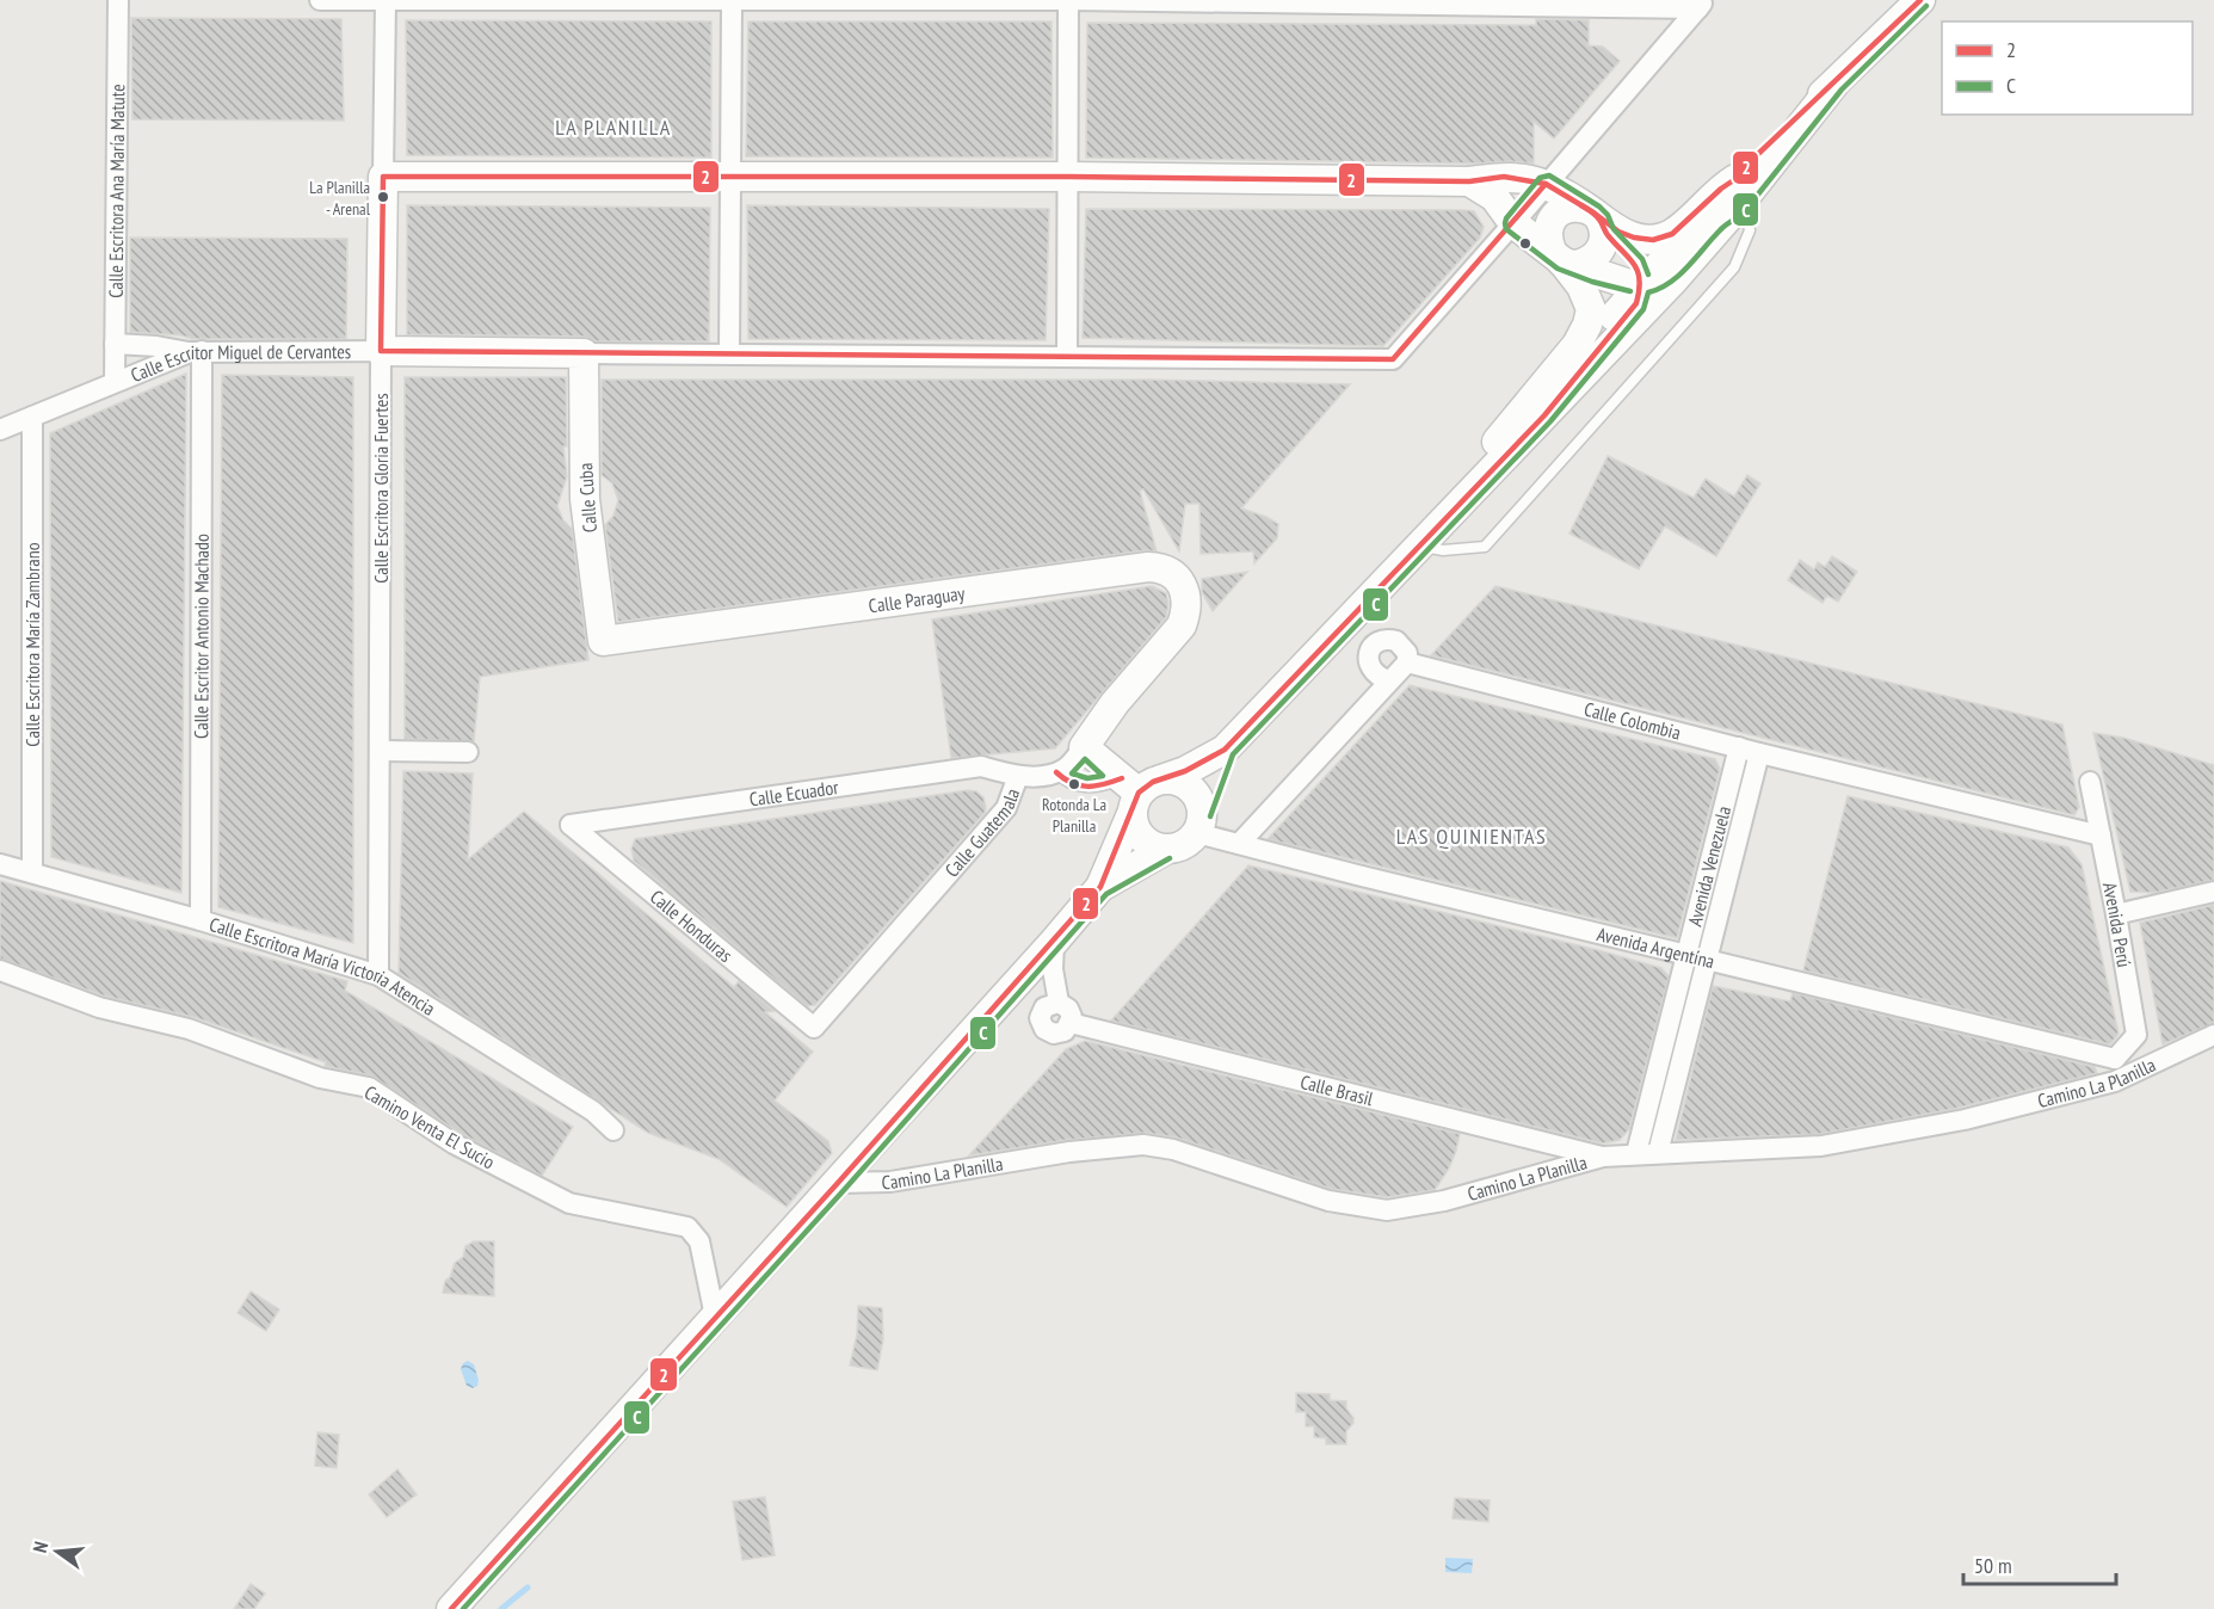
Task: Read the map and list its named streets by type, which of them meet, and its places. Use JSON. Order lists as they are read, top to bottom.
{
  "streets": {
    "main road": [
      "Calle Escritor Miguel de Cervantes",
      "Calle Escritora Gloria Fuertes",
      "Calle Cuba",
      "Calle Paraguay"
    ],
    "street": [
      "Calle Escritora Ana María Matute",
      "Calle Escritor Antonio Machado",
      "Calle Escritora María Zambrano",
      "Calle Colombia",
      "Calle Ecuador",
      "Calle Guatemala",
      "Avenida Venezuela",
      "Avenida Perú",
      "Calle Honduras",
      "Avenida Argentína",
      "Calle Escritora María Victoria Atencia",
      "Camino La Planilla",
      "Calle Brasil",
      "Camino Venta El Sucio"
    ]
  },
  "crossings": [
    ["Calle Escritora Ana María Matute", "Calle Escritor Miguel de Cervantes"],
    ["Calle Escritor Miguel de Cervantes", "Calle Escritora Gloria Fuertes"],
    ["Calle Escritor Miguel de Cervantes", "Calle Cuba"],
    ["Calle Escritor Miguel de Cervantes", "Calle Escritor Antonio Machado"],
    ["Calle Escritor Miguel de Cervantes", "Calle Escritora María Zambrano"],
    ["Calle Escritora Gloria Fuertes", "Calle Escritora María Victoria Atencia"],
    ["Calle Cuba", "Calle Paraguay"],
    ["Calle Escritor Antonio Machado", "Calle Escritora María Victoria Atencia"],
    ["Calle Escritora María Zambrano", "Calle Escritora María Victoria Atencia"],
    ["Calle Colombia", "Avenida Venezuela"],
    ["Calle Colombia", "Avenida Perú"],
    ["Calle Ecuador", "Calle Guatemala"],
    ["Calle Ecuador", "Calle Honduras"],
    ["Calle Guatemala", "Calle Honduras"],
    ["Avenida Venezuela", "Avenida Argentína"],
    ["Avenida Venezuela", "Camino La Planilla"],
    ["Avenida Perú", "Avenida Argentína"],
    ["Camino La Planilla", "Calle Brasil"]
  ],
  "districts": ["LA PLANILLA", "LAS QUINIENTAS"],
  "places": ["La Planilla - Arenal", "Rotonda La Planilla"],
  "lines": ["transit line 2", "transit line C"],
  "legend": ["2", "C"],
  "scale_bar": "50 m",
  "north": "left"
}
